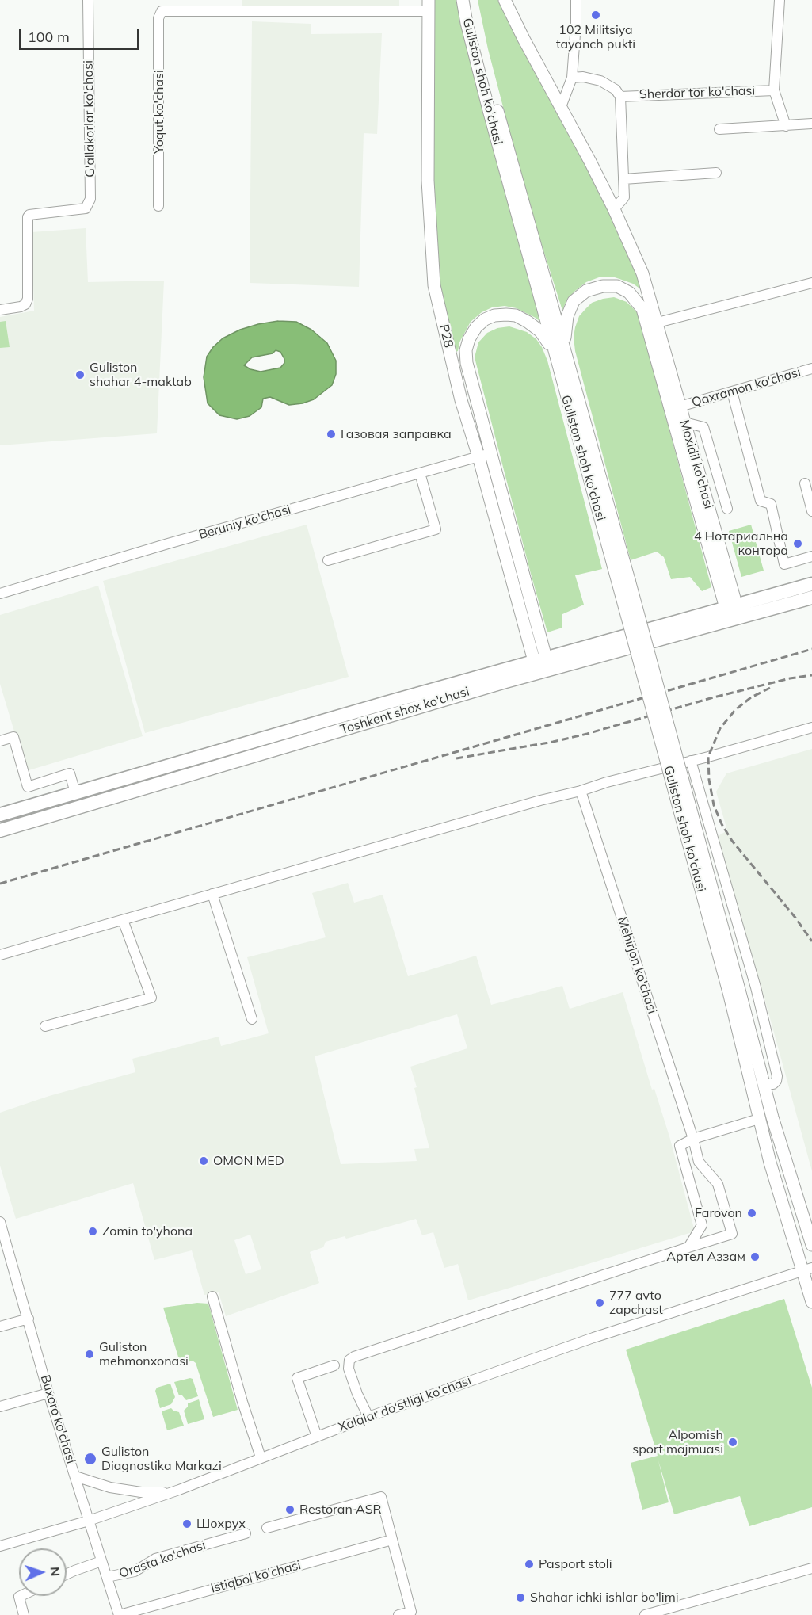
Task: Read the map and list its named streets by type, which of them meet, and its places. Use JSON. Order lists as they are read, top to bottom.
{
  "streets": {
    "highway": ["Toshkent shox ko'chasi"],
    "main road": ["Guliston shoh ko'chasi", "Р28", "Moxidil ko'chasi"],
    "street": [
      "Sherdor tor ko'chasi",
      "Yoqut ko'chasi",
      "G'allakorlar ko'chasi",
      "Qaxramon ko'chasi",
      "Beruniy ko'chasi",
      "Mehirjon ko'chasi",
      "Xalqlar do'stligi ko'chasi",
      "Buxoro ko'chasi",
      "Orasta ko'chasi",
      "Istiqbol ko'chasi"
    ]
  },
  "crossings": [
    ["Guliston shoh ko'chasi", "Р28"],
    ["Guliston shoh ko'chasi", "Moxidil ko'chasi"],
    ["Guliston shoh ko'chasi", "Beruniy ko'chasi"],
    ["Guliston shoh ko'chasi", "Toshkent shox ko'chasi"],
    ["Guliston shoh ko'chasi", "Xalqlar do'stligi ko'chasi"],
    ["Yoqut ko'chasi", "Р28"],
    ["Р28", "Beruniy ko'chasi"],
    ["Р28", "Toshkent shox ko'chasi"],
    ["Qaxramon ko'chasi", "Moxidil ko'chasi"],
    ["Moxidil ko'chasi", "Toshkent shox ko'chasi"],
    ["Xalqlar do'stligi ko'chasi", "Buxoro ko'chasi"],
    ["Buxoro ko'chasi", "Orasta ko'chasi"],
    ["Buxoro ko'chasi", "Istiqbol ko'chasi"]
  ],
  "places": [
    "102 Militsiya tayanch pukti",
    "Guliston shahar 4-maktab",
    "Газовая заправка",
    "4 Нотариальна контора",
    "OMON MED",
    "Farovon",
    "Zomin to'yhona",
    "Артел Аззам",
    "777 avto zapchast",
    "Guliston mehmonxonasi",
    "Alpomish sport majmuasi",
    "Guliston Diagnostika Markazi",
    "Restoran ASR",
    "Шохрух",
    "Pasport stoli",
    "Shahar ichki ishlar bo'limi"
  ],
  "scale_bar": "100 m",
  "north": "right"
}
